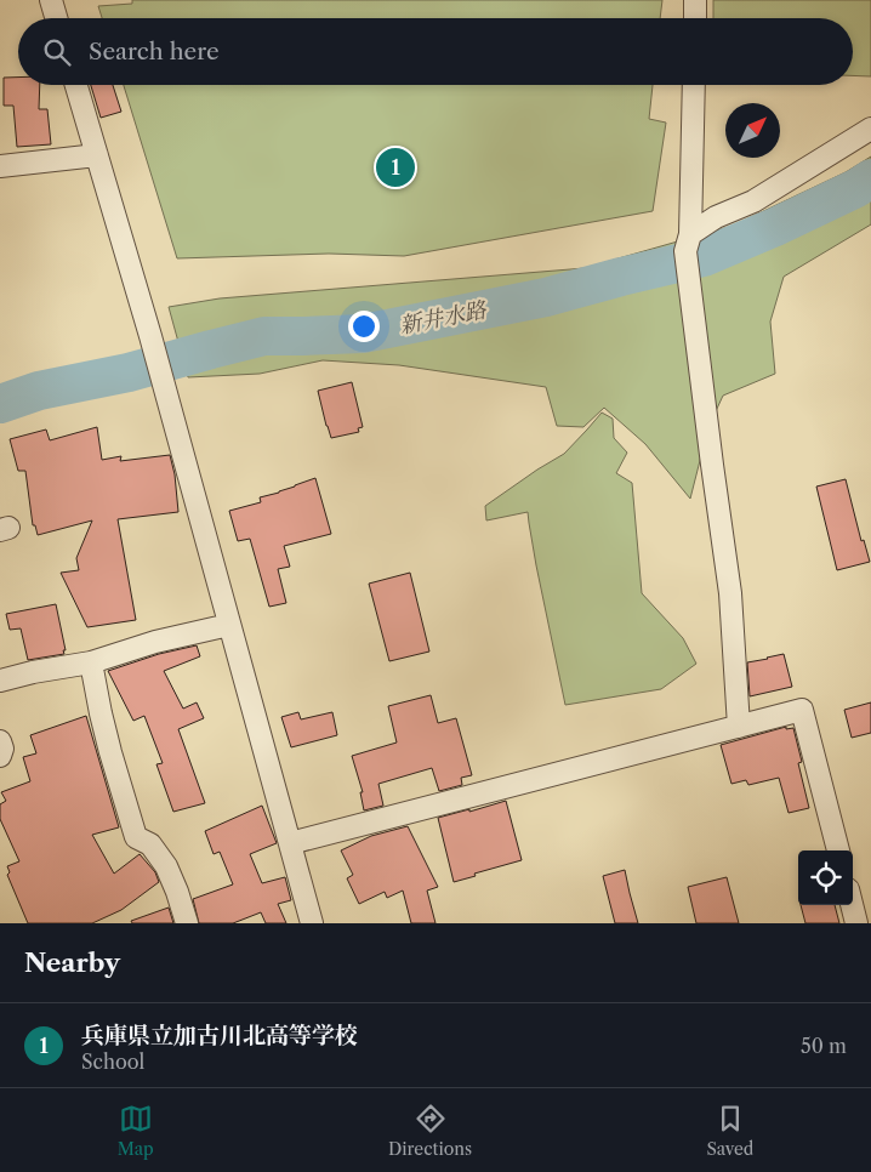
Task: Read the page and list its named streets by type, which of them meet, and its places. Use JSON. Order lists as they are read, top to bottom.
{
  "water": ["新井水路"],
  "north": "top right",
  "page": {
    "search": "Search here",
    "pins": "1",
    "heading": "Nearby",
    "list": [
      {
        "mark": "1",
        "name": "兵庫県立加古川北高等学校",
        "note": "School",
        "value": "50 m"
      }
    ],
    "nav": ["Map", "Directions", "Saved"]
  }
}
